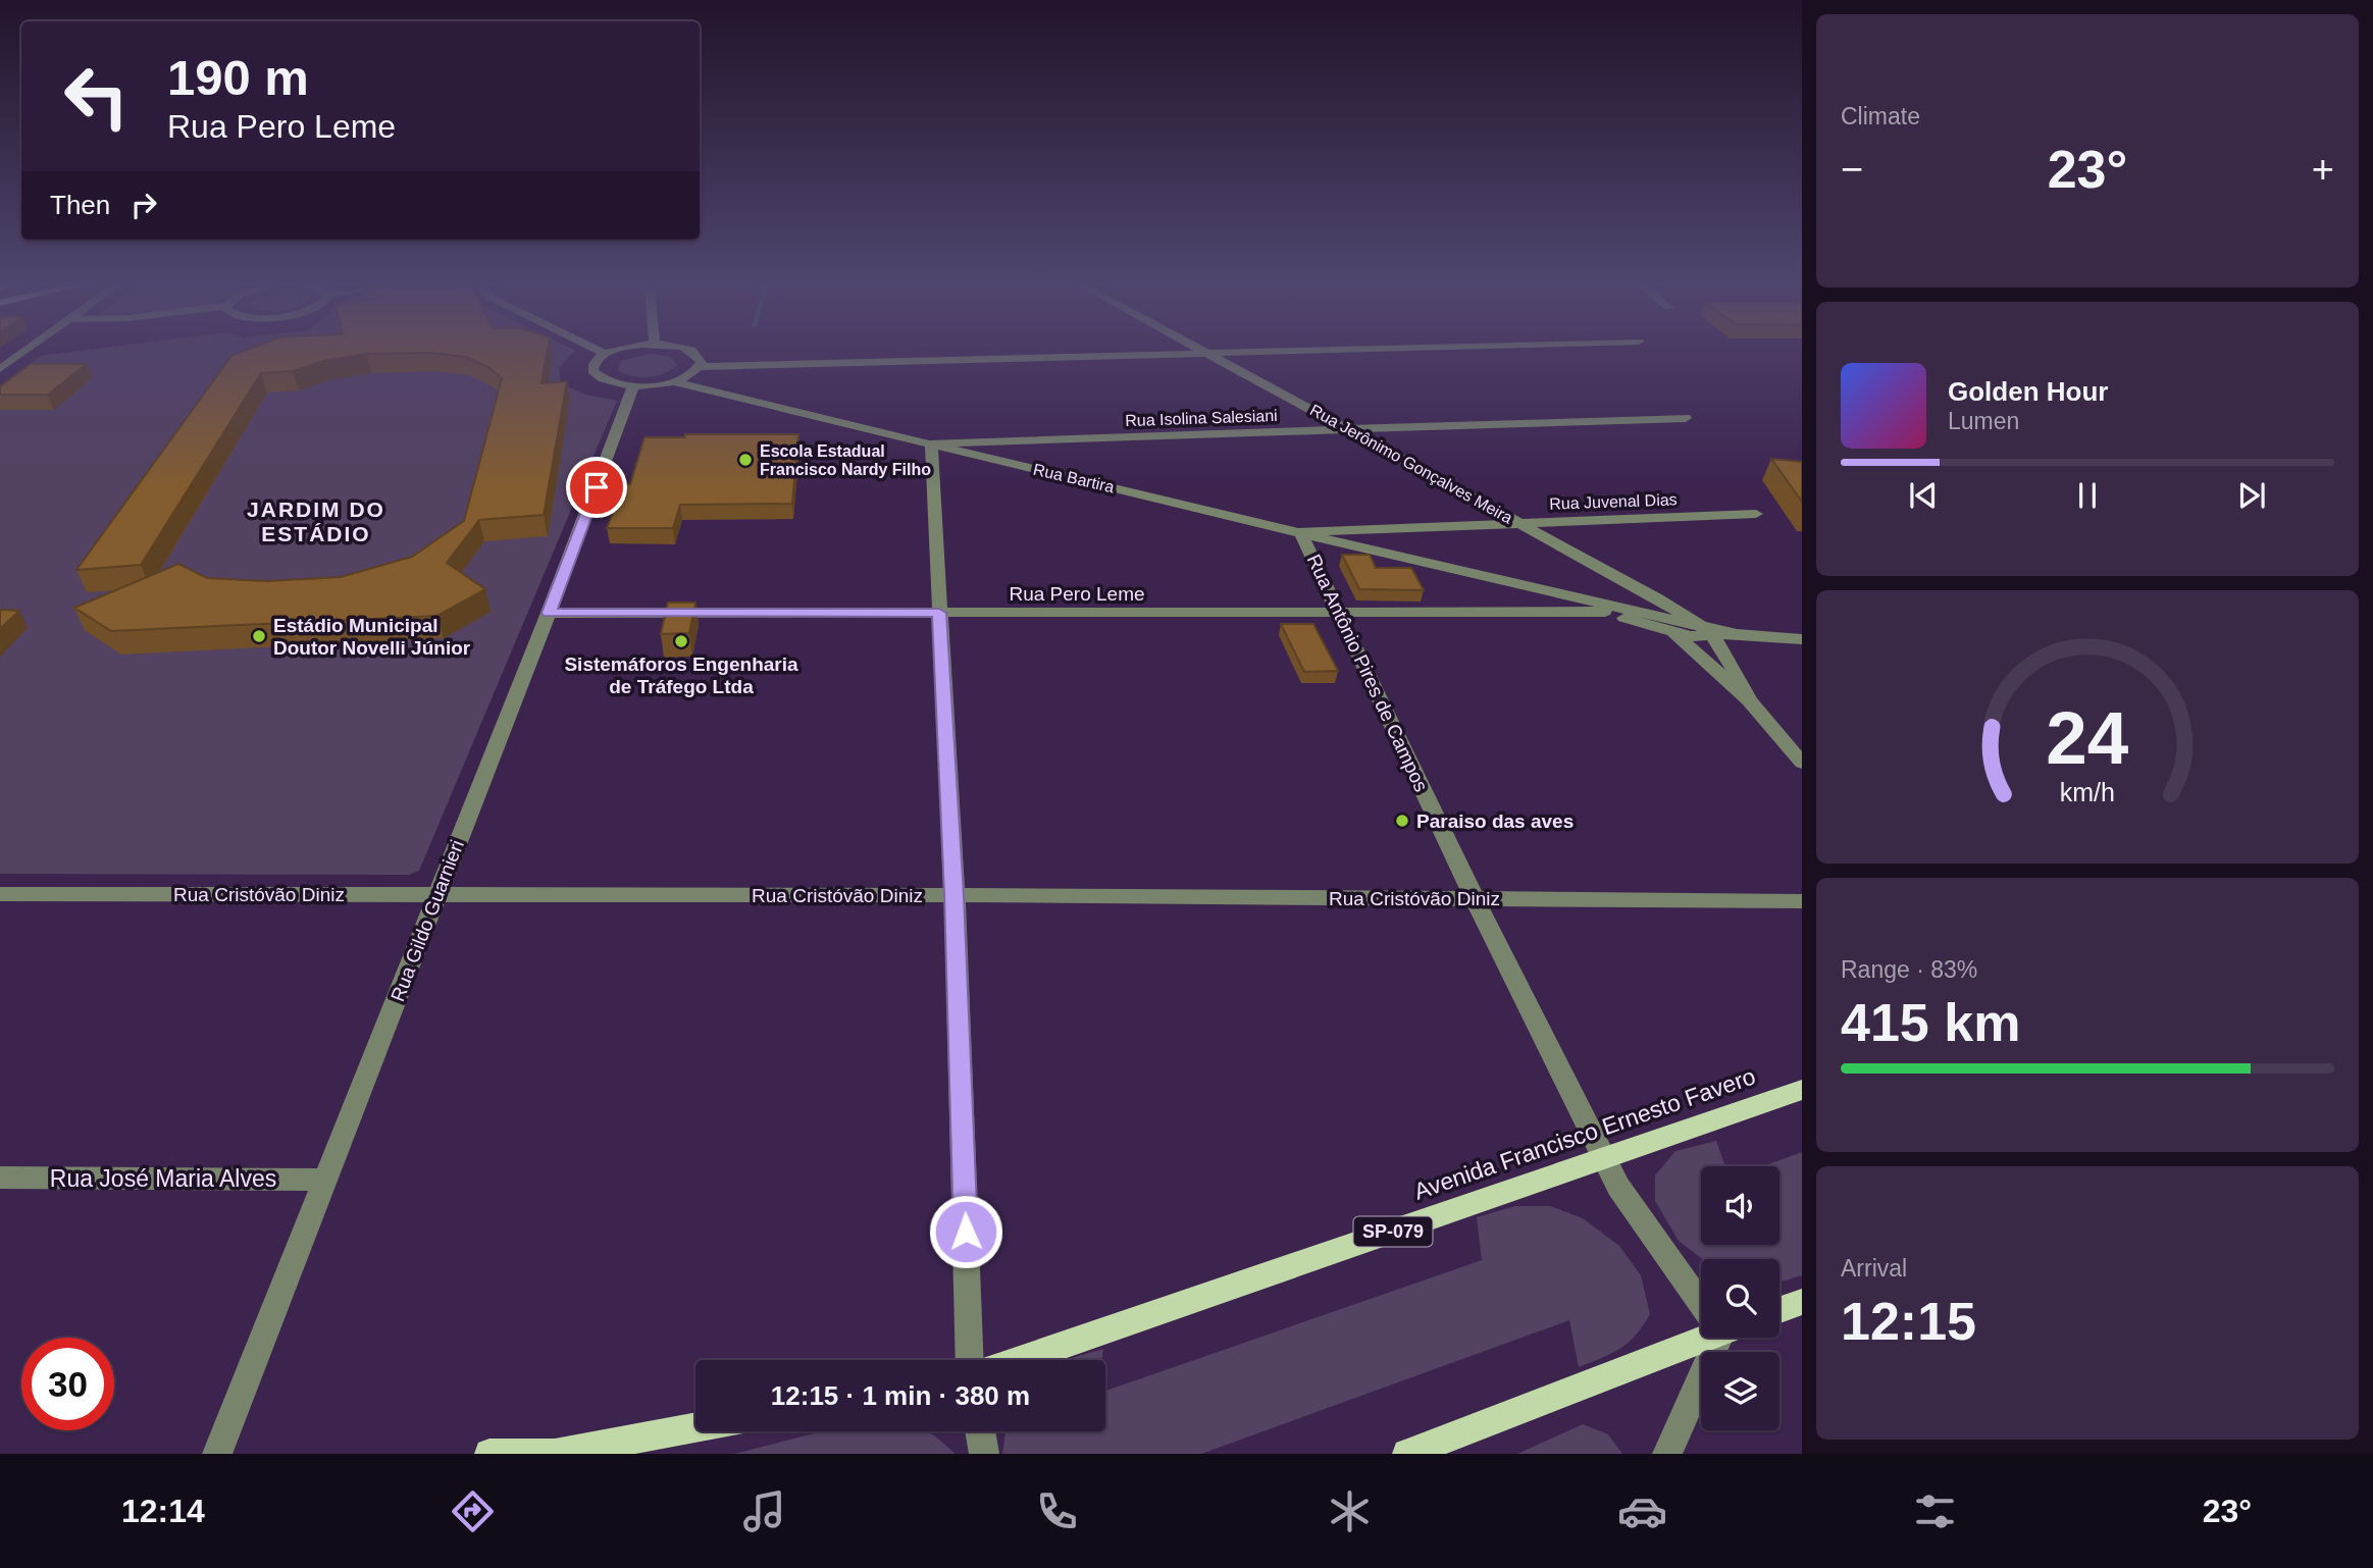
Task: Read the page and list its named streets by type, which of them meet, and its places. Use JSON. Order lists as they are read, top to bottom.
{
  "streets": {
    "main road": ["Avenida Francisco Ernesto Favero", "SP-079"],
    "street": [
      "Rua Isolina Salesiani",
      "Rua Jerônimo Gonçalves Meira",
      "Rua Bartira",
      "Rua Juvenal Dias",
      "Rua Pero Leme",
      "Rua Antônio Pires de Campos",
      "Rua Cristóvão Diniz",
      "Rua Gildo Guarnieri",
      "Rua José Maria Alves"
    ]
  },
  "crossings": [
    ["Rua Isolina Salesiani", "Rua Jerônimo Gonçalves Meira"],
    ["Rua Isolina Salesiani", "Rua Bartira"],
    ["Rua Jerônimo Gonçalves Meira", "Rua Bartira"],
    ["Rua Jerônimo Gonçalves Meira", "Rua Juvenal Dias"],
    ["Rua Bartira", "Rua Juvenal Dias"],
    ["Rua Bartira", "Rua Pero Leme"],
    ["Rua Bartira", "Rua Antônio Pires de Campos"],
    ["Rua Juvenal Dias", "Rua Antônio Pires de Campos"],
    ["Rua Pero Leme", "Rua Antônio Pires de Campos"],
    ["Rua Pero Leme", "Rua Gildo Guarnieri"],
    ["Rua Antônio Pires de Campos", "Rua Cristóvão Diniz"],
    ["Rua Antônio Pires de Campos", "Avenida Francisco Ernesto Favero"],
    ["Rua Cristóvão Diniz", "Rua Gildo Guarnieri"],
    ["Rua Gildo Guarnieri", "Rua José Maria Alves"]
  ],
  "districts": ["JARDIM DO ESTÁDIO"],
  "places": [
    "Escola Estadual Francisco Nardy Filho",
    "Estádio Municipal Doutor Novelli Júnior",
    "Sistemáforos Engenharia de Tráfego Ltda",
    "Paraiso das aves"
  ],
  "page": {
    "tile": [
      "Climate",
      ["Range · 83%", "415 km"],
      ["Arrival", "12:15"]
    ],
    "turn": ["190 m", "Rua Pero Leme"],
    "heat": ["−", "23°", "+"],
    "then": "Then",
    "song": ["Golden Hour", "Lumen"],
    "limit": "30",
    "trip": "12:15 · 1 min · 380 m",
    "tabs": ["12:14", "23°"],
    "gauge": ["24", "km/h"]
  }
}
